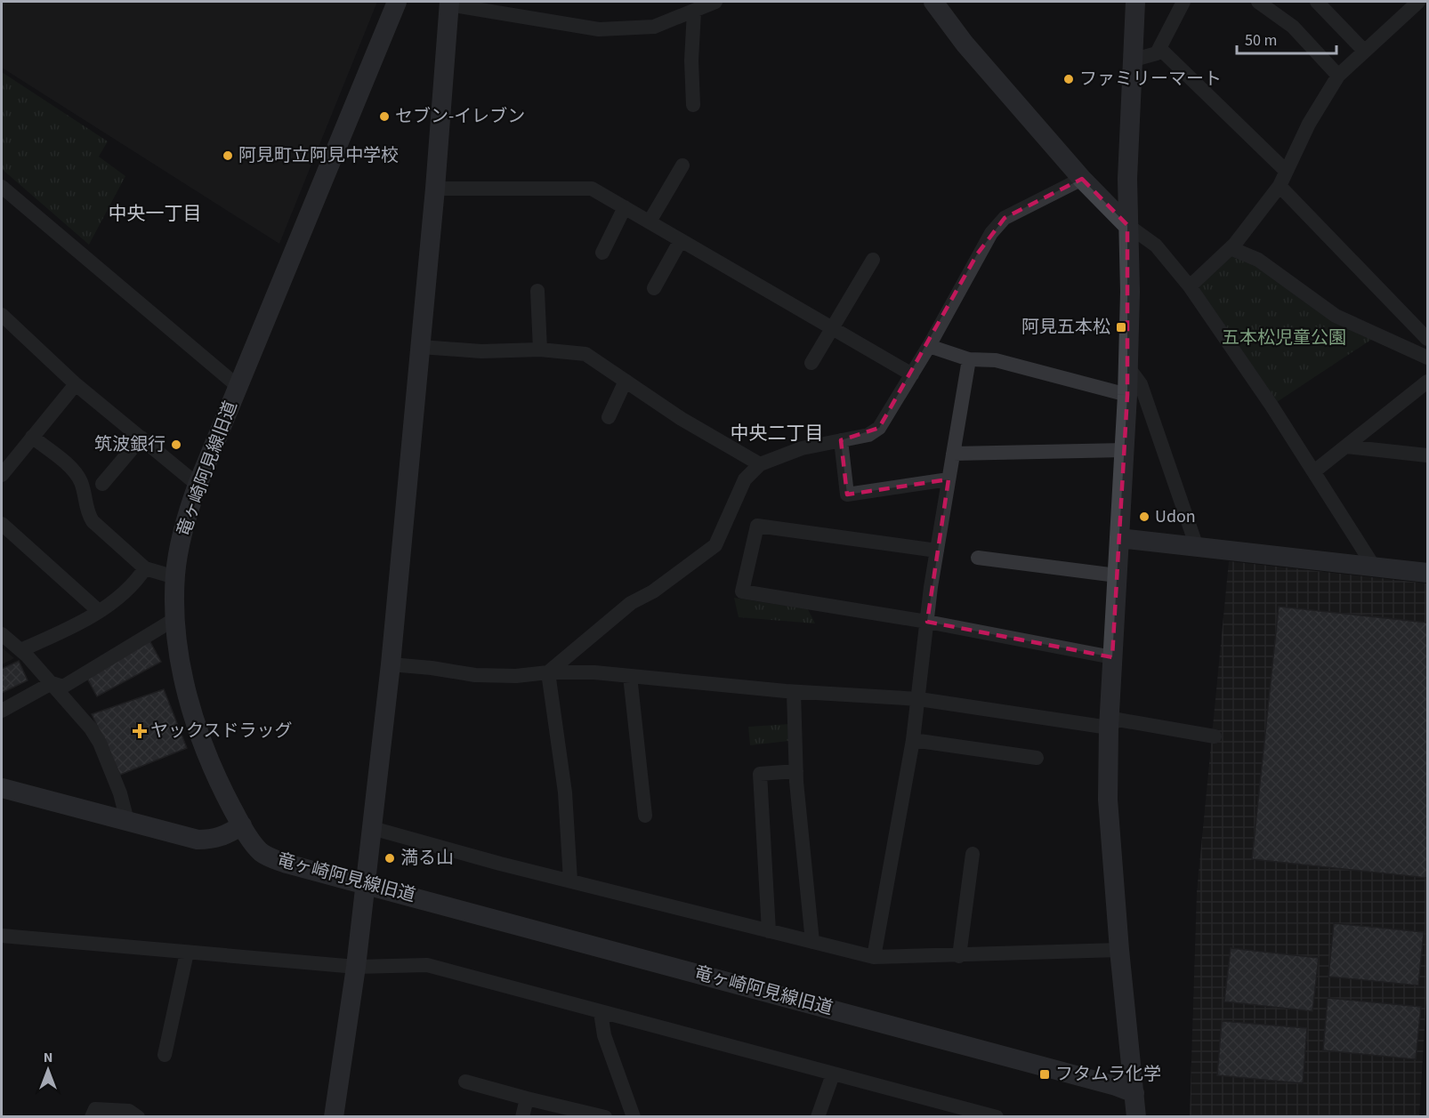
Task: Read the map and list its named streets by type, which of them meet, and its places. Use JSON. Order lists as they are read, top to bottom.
{
  "streets": {
    "street": ["竜ヶ崎阿見線旧道"]
  },
  "districts": ["中央一丁目", "中央二丁目"],
  "parks": ["五本松児童公園"],
  "places": {
    "other": [
      "ファミリーマート",
      "セブン-イレブン",
      "阿見町立阿見中学校",
      "筑波銀行",
      "Udon",
      "満る山"
    ],
    "transit": ["阿見五本松", "フタムラ化学"],
    "health": ["ヤックスドラッグ"]
  },
  "scale_bar": "50 m",
  "north": "top"
}
